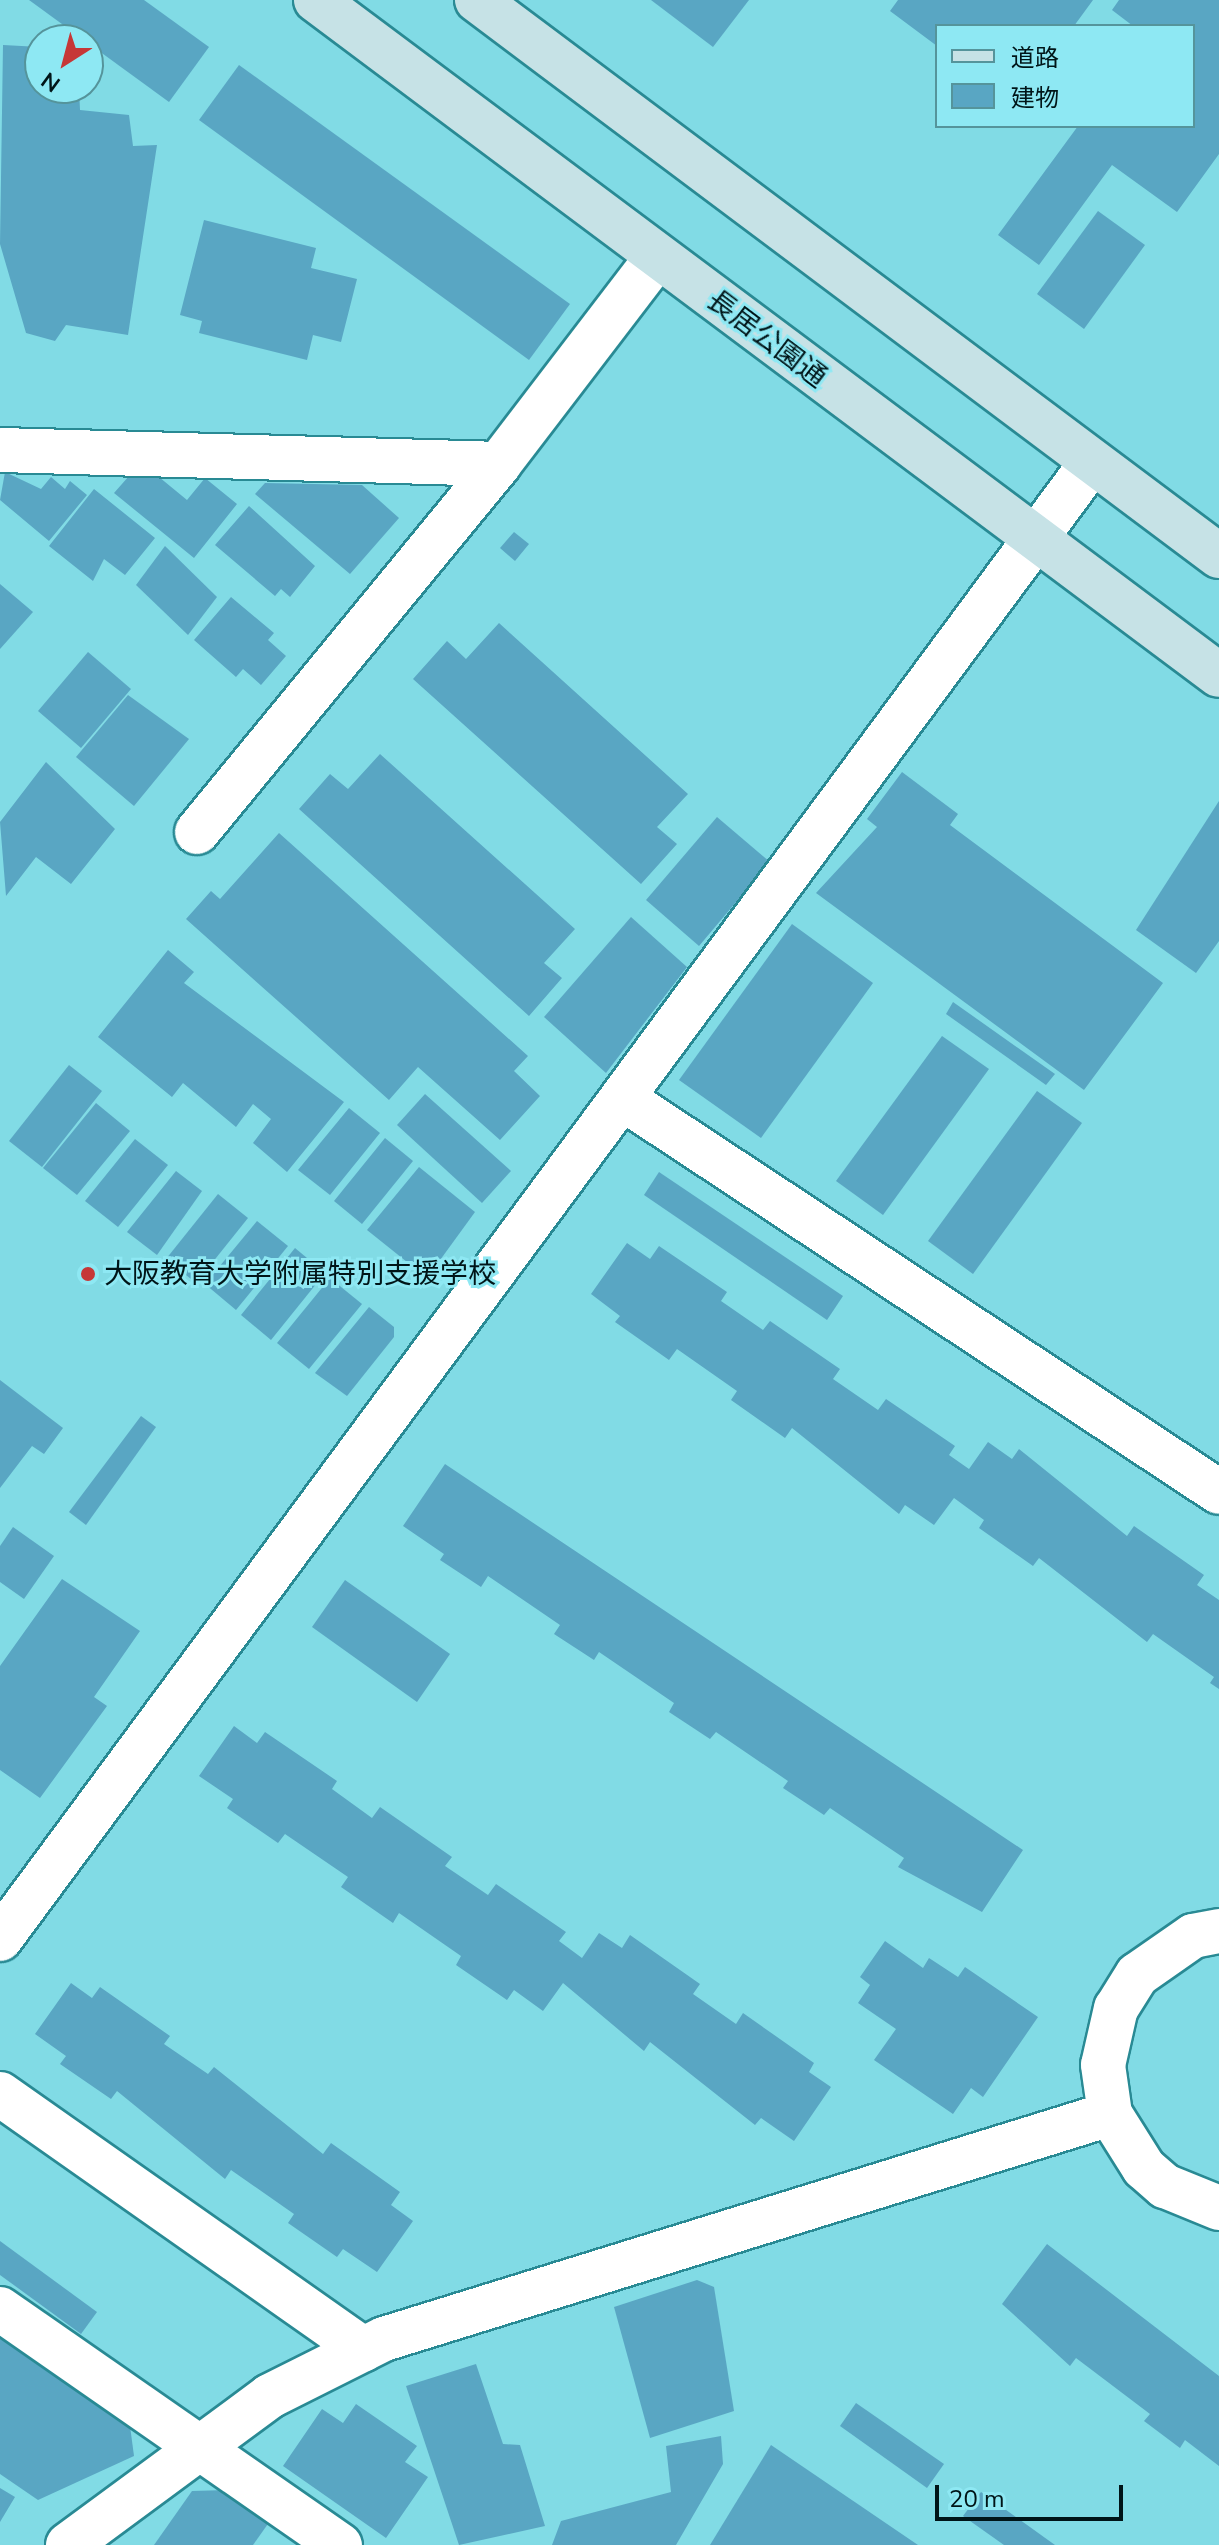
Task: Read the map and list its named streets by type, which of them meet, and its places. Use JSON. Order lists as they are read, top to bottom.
{
  "streets": {
    "main road": ["長居公園通"]
  },
  "places": ["大阪教育大学附属特別支援学校"],
  "legend": ["道路", "建物"],
  "scale_bar": "20 m",
  "north": "bottom left"
}
